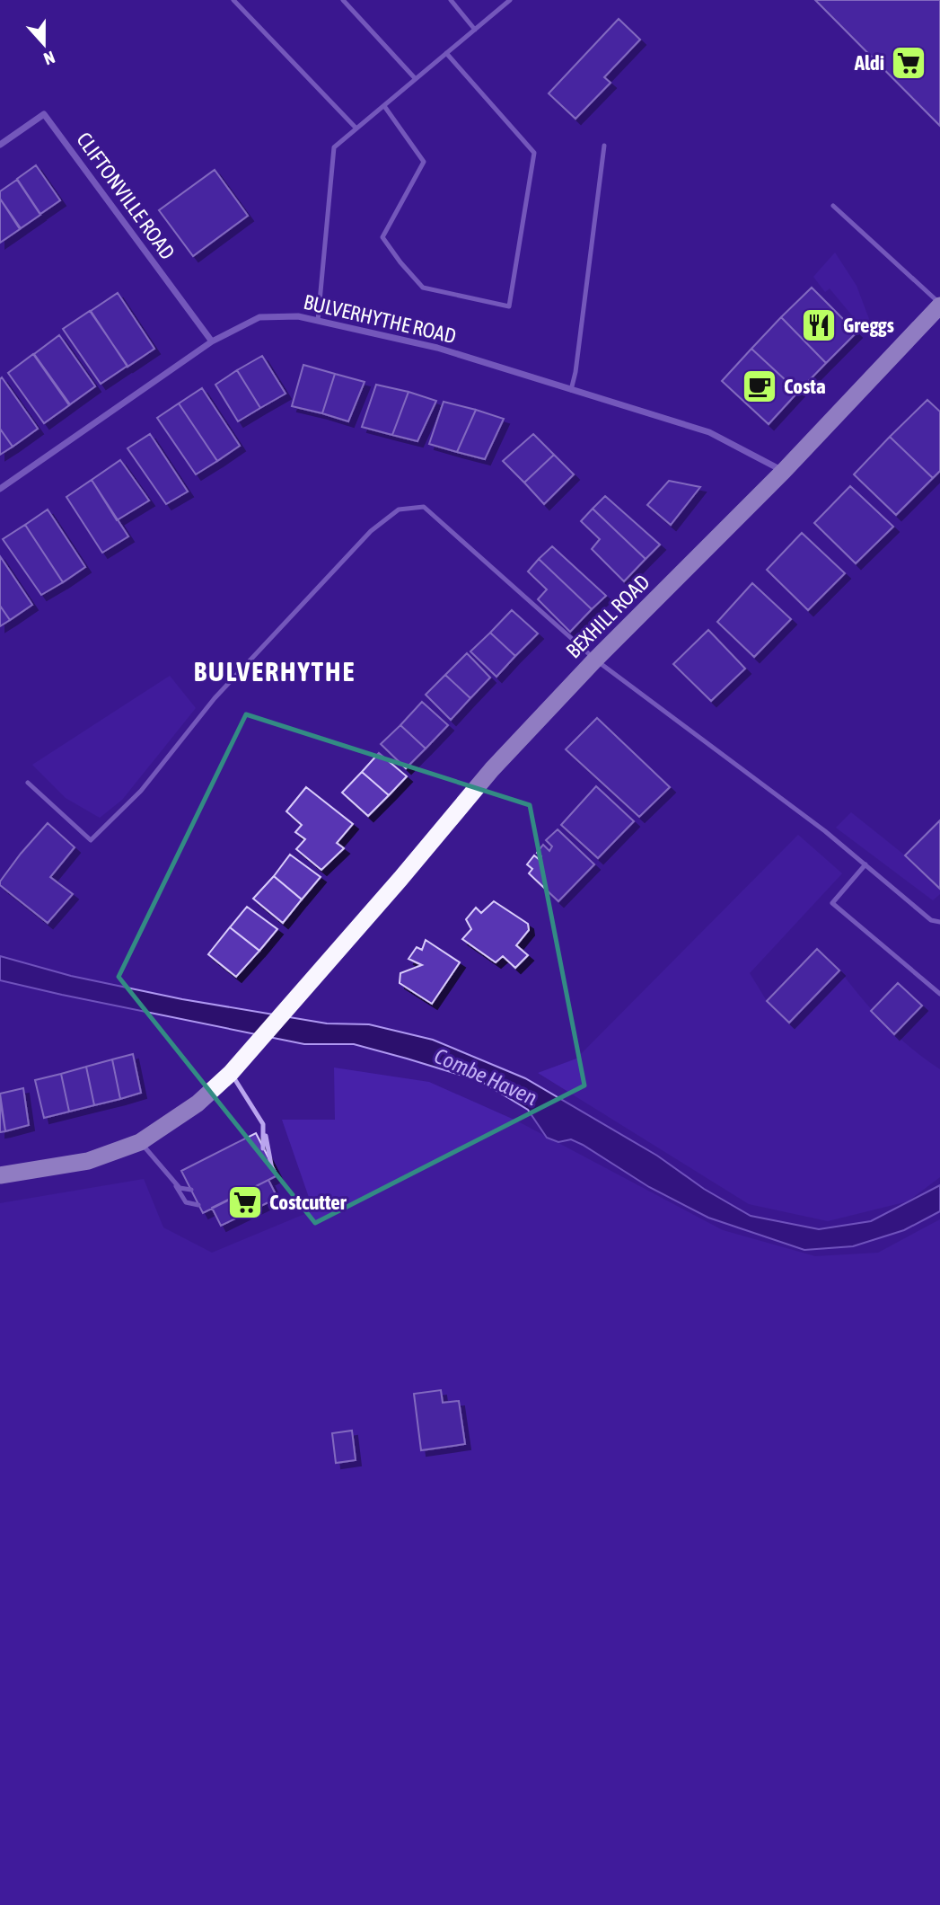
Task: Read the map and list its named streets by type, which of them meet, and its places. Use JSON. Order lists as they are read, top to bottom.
{
  "streets": {
    "highway": ["BEXHILL ROAD"],
    "street": ["CLIFTONVILLE ROAD", "BULVERHYTHE ROAD"]
  },
  "crossings": [
    ["CLIFTONVILLE ROAD", "BULVERHYTHE ROAD"],
    ["BULVERHYTHE ROAD", "BEXHILL ROAD"]
  ],
  "districts": ["BULVERHYTHE"],
  "water": ["Combe Haven"],
  "places": {
    "supermarket": ["Aldi", "Costcutter"],
    "restaurant": ["Greggs"],
    "cafe": ["Costa"]
  },
  "north": "bottom"
}
